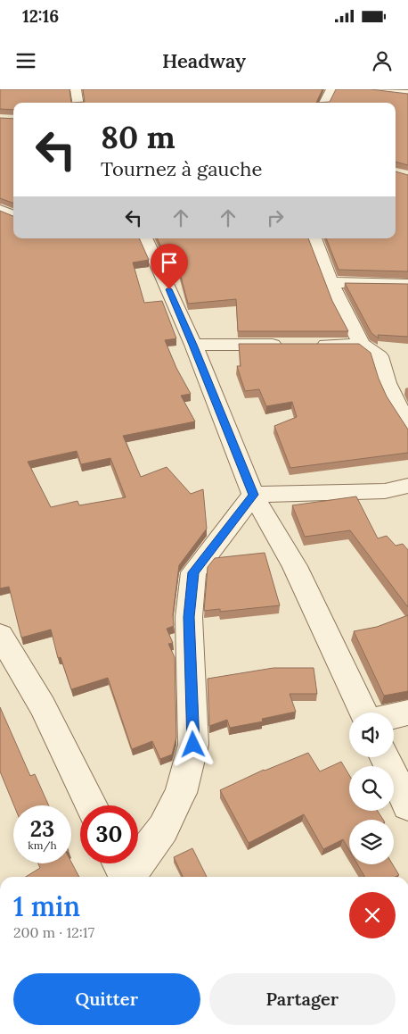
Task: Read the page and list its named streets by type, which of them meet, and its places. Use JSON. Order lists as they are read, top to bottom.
{
  "page": {
    "status": "12:16",
    "header": "Headway",
    "turn": ["80 m", "Tournez à gauche"],
    "speed": "23 km/h",
    "limit": "30",
    "heading": ["1 min", "200 m · 12:17"],
    "buttons": ["Quitter", "Partager"]
  }
}
